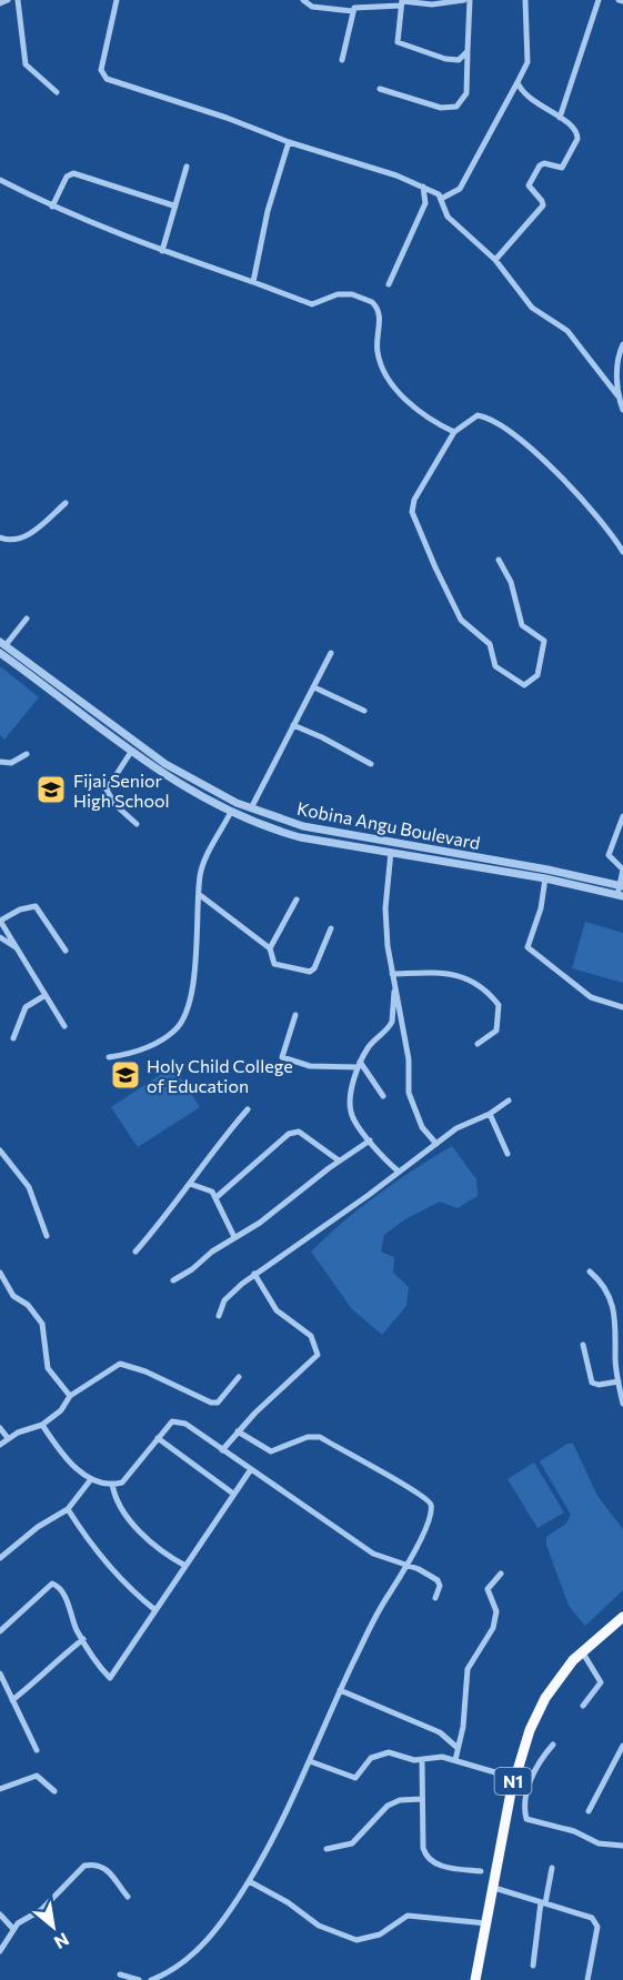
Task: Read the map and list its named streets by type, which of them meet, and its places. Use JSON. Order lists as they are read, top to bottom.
{
  "streets": {
    "highway": ["N1"],
    "street": ["Kobina Angu Boulevard"]
  },
  "places": {
    "school or university": ["Fijai Senior High School", "Holy Child College of Education"]
  },
  "north": "bottom right"
}
